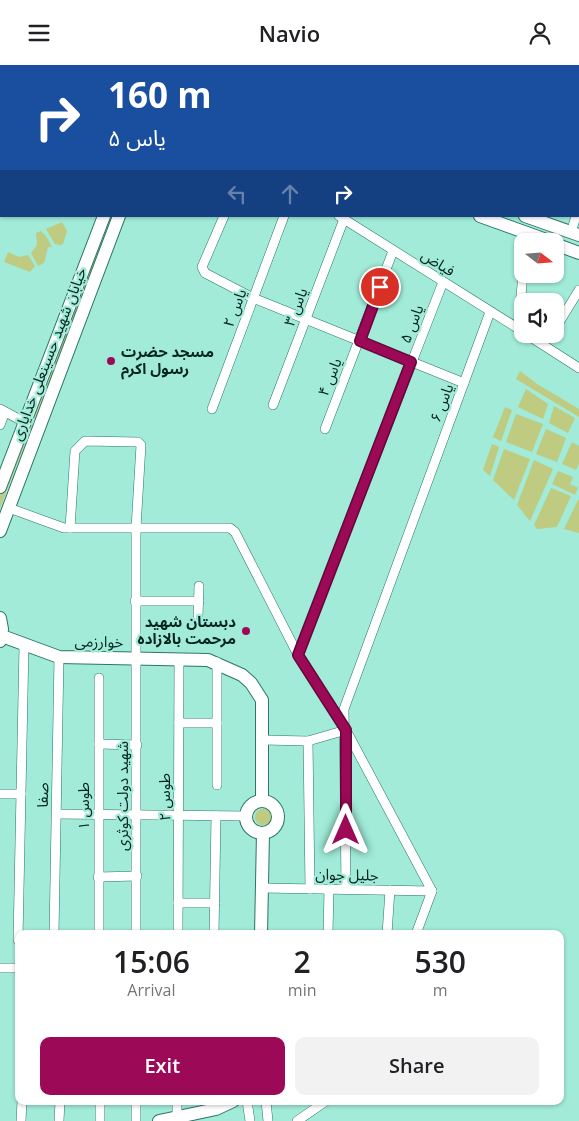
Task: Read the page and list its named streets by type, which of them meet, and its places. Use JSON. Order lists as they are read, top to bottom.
{
  "streets": {
    "street": [
      "فیاض",
      "یاس ۳",
      "یاس ۲",
      "یاس ۵",
      "خیابان شهید حسینعلی خدایاری",
      "یاس ۴",
      "یاس ۶",
      "خوارزمی",
      "صفا",
      "شهید دولت کوثری",
      "طوس ۲",
      "طوس ۱",
      "جلیل جوان"
    ]
  },
  "crossings": [
    ["فیاض", "یاس ۳"],
    ["فیاض", "یاس ۵"],
    ["فیاض", "یاس ۴"],
    ["فیاض", "یاس ۶"],
    ["یاس ۶", "جلیل جوان"],
    ["خوارزمی", "صفا"],
    ["خوارزمی", "شهید دولت کوثری"],
    ["خوارزمی", "طوس ۲"]
  ],
  "places": ["مسجد حضرت رسول اکرم", "دبستان شهید مرحمت بالازاده"],
  "north": "right",
  "page": {
    "header": "Navio",
    "turn": ["160 m", "یاس ۵"],
    "eta": [
      "15:06",
      "Arrival",
      "2",
      "min",
      "530",
      "m"
    ],
    "buttons": ["Exit", "Share"]
  }
}
